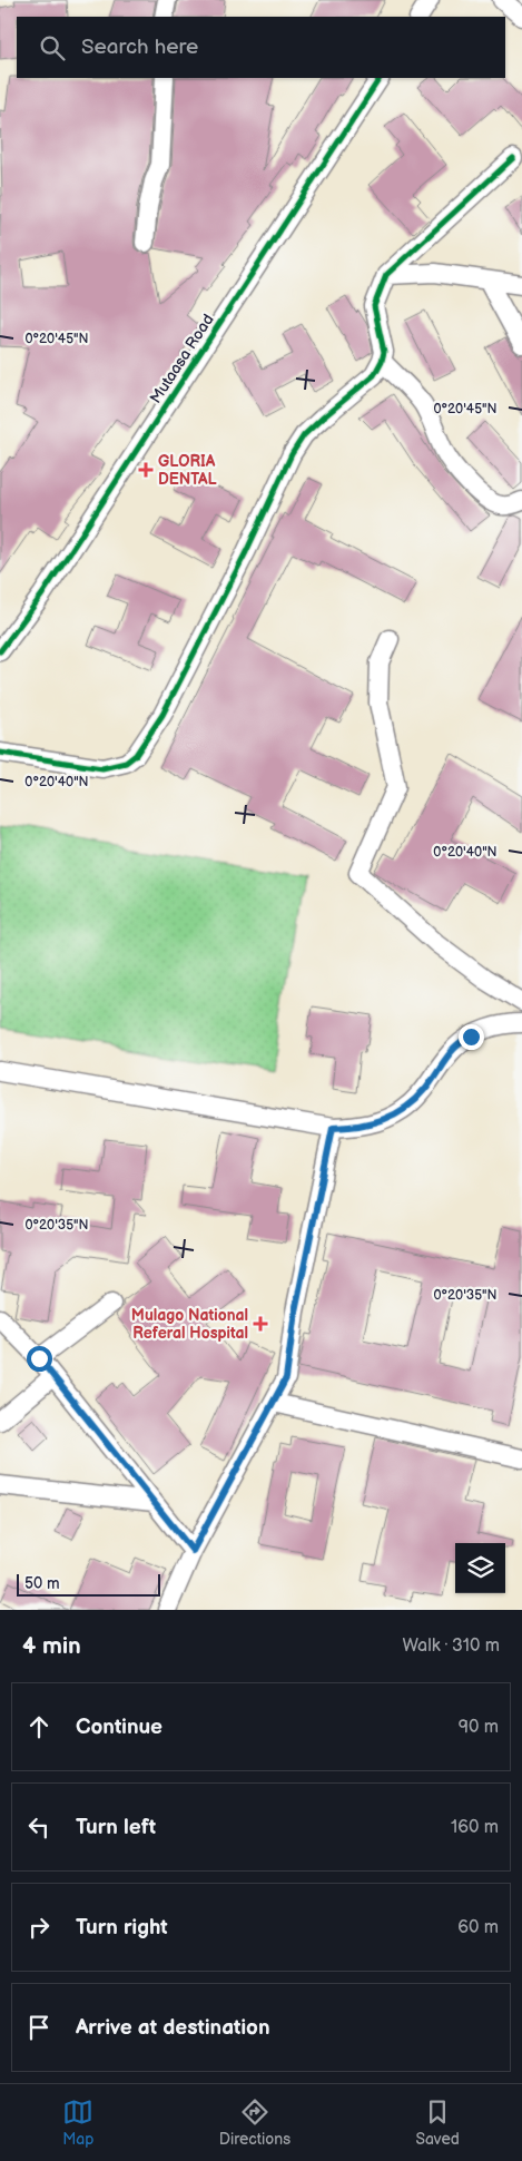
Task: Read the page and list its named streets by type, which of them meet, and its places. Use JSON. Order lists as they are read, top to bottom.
{
  "streets": {
    "street": ["Mutaasa Road"]
  },
  "places": {
    "health": ["GLORIA DENTAL", "Mulago National Referal Hospital"]
  },
  "scale_bar": "50 m",
  "page": {
    "search": "Search here",
    "scale": "50 m",
    "heading": ["4 min", "Walk · 310 m"],
    "list": [
      ["Continue", "90 m"],
      ["Turn left", "160 m"],
      ["Turn right", "60 m"],
      "Arrive at destination"
    ],
    "nav": ["Map", "Directions", "Saved"]
  },
  "coordinates": ["0°20'45\"N", "0°20'40\"N", "0°20'35\"N"]
}
